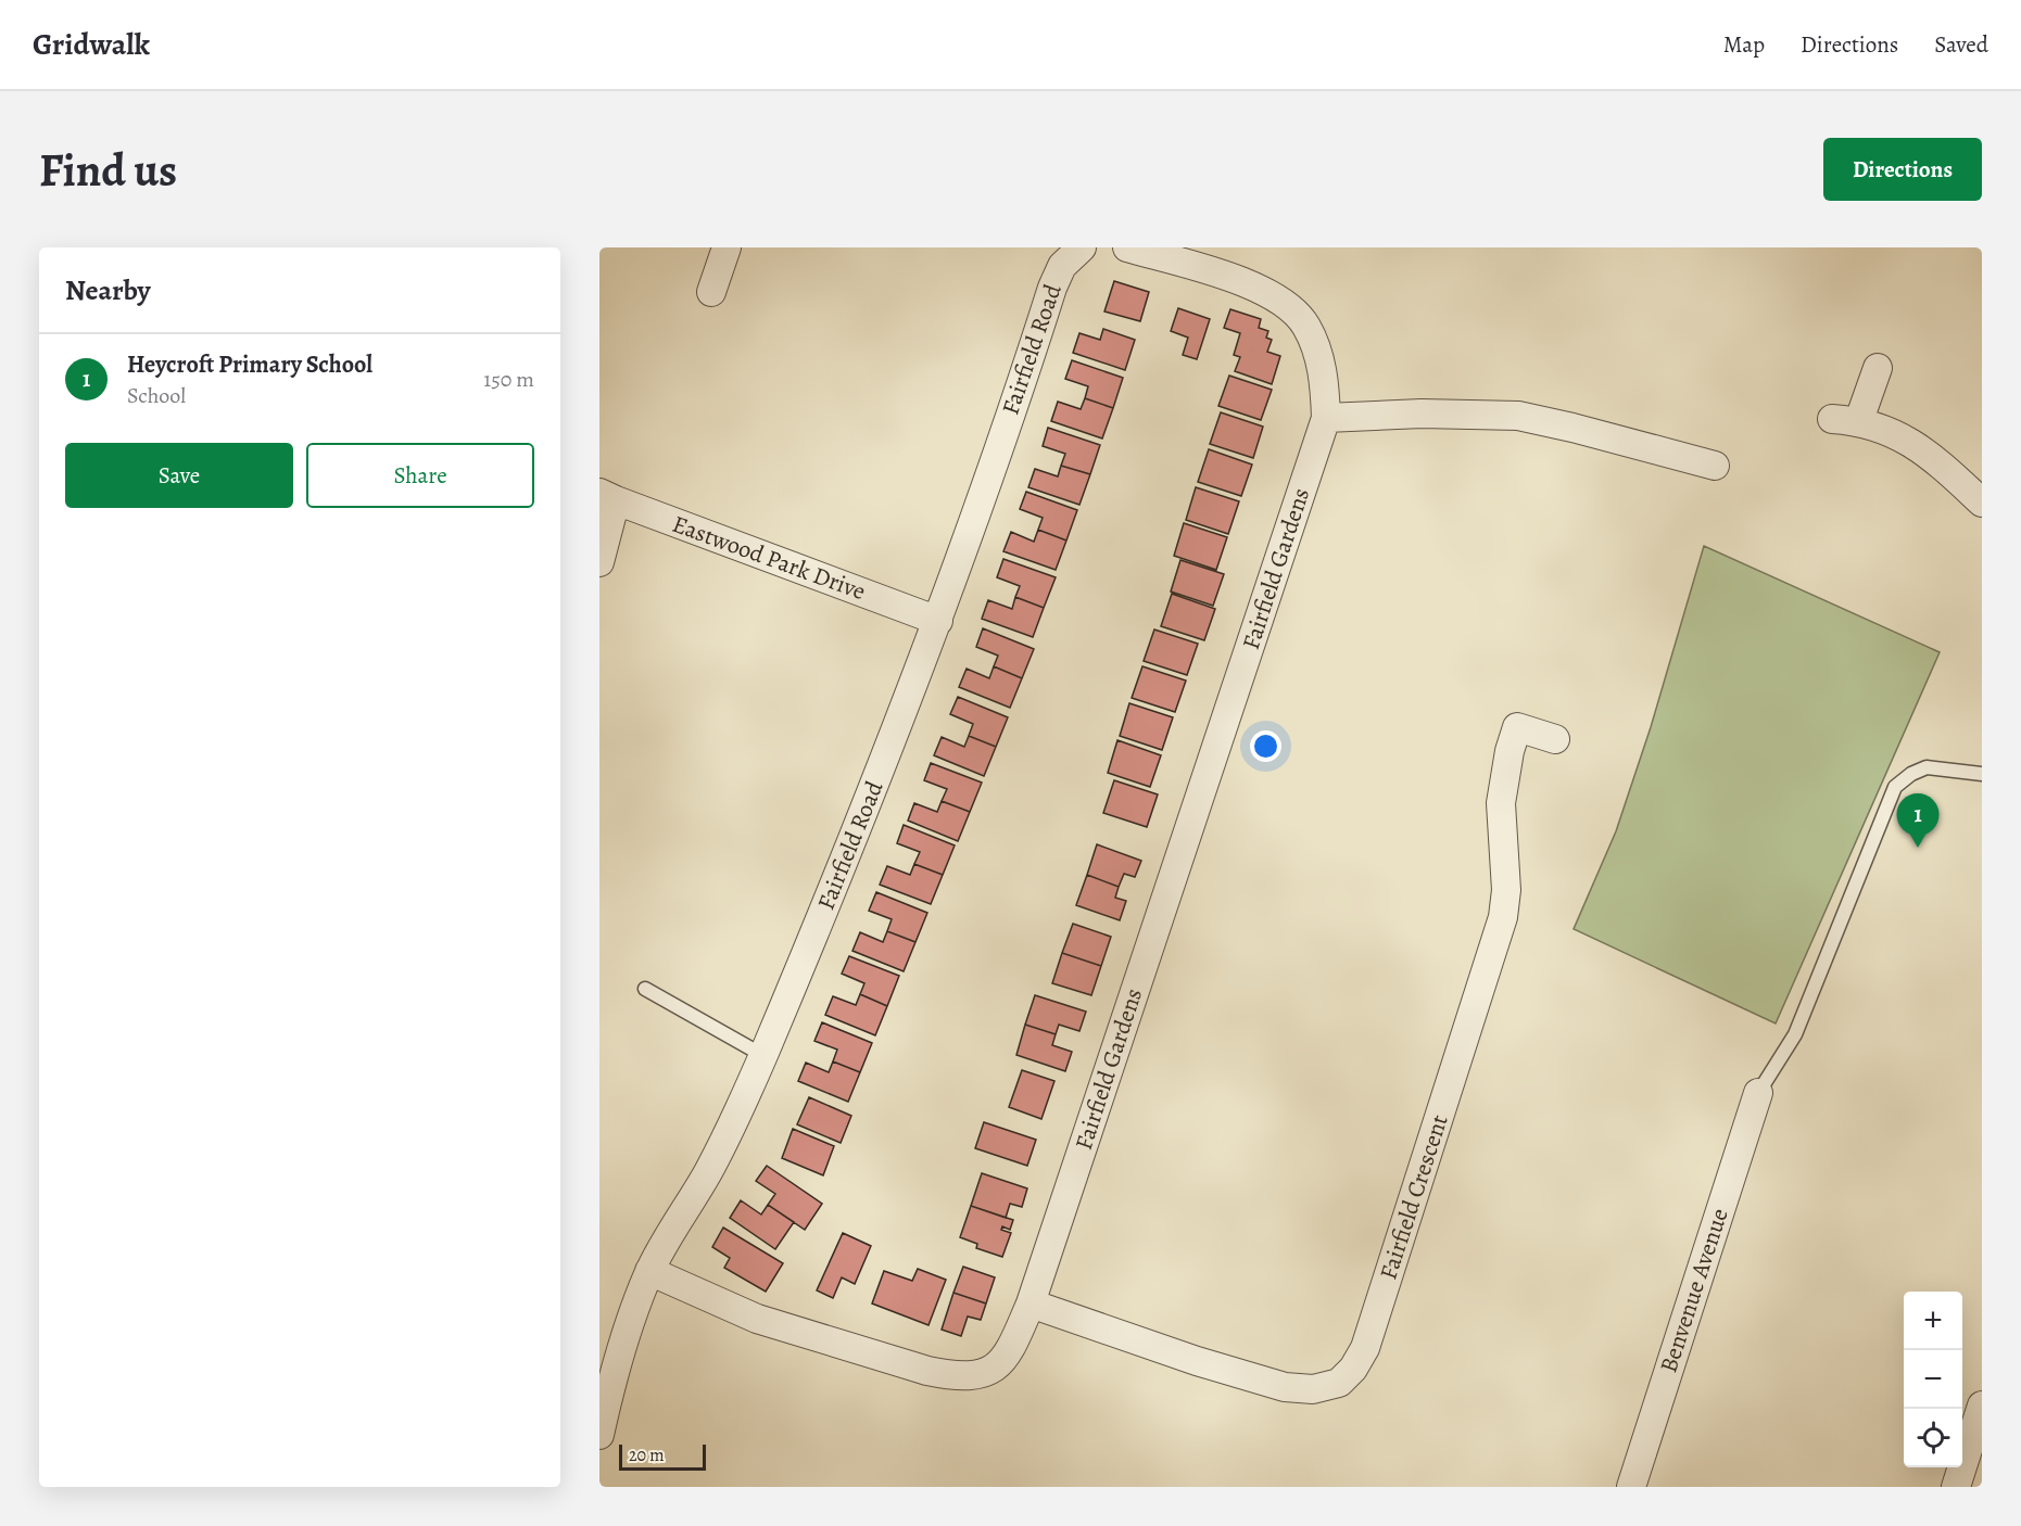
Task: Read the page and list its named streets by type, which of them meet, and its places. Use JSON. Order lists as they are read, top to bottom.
{
  "streets": {
    "street": [
      "Fairfield Road",
      "Eastwood Park Drive",
      "Fairfield Gardens",
      "Fairfield Crescent",
      "Benvenue Avenue"
    ]
  },
  "crossings": [
    ["Fairfield Road", "Eastwood Park Drive"],
    ["Fairfield Road", "Fairfield Gardens"],
    ["Fairfield Gardens", "Fairfield Crescent"]
  ],
  "scale_bar": "20 m",
  "page": {
    "header": "Gridwalk",
    "nav": ["Map", "Directions", "Saved"],
    "buttons": [
      "Directions",
      ["Save", "Share"]
    ],
    "title": "Find us",
    "heading": "Nearby",
    "list": [
      {
        "mark": "1",
        "name": "Heycroft Primary School",
        "note": "School",
        "value": "150 m"
      }
    ],
    "pins": "1",
    "map_buttons": ["+", "−"],
    "scale": "20 m"
  }
}
